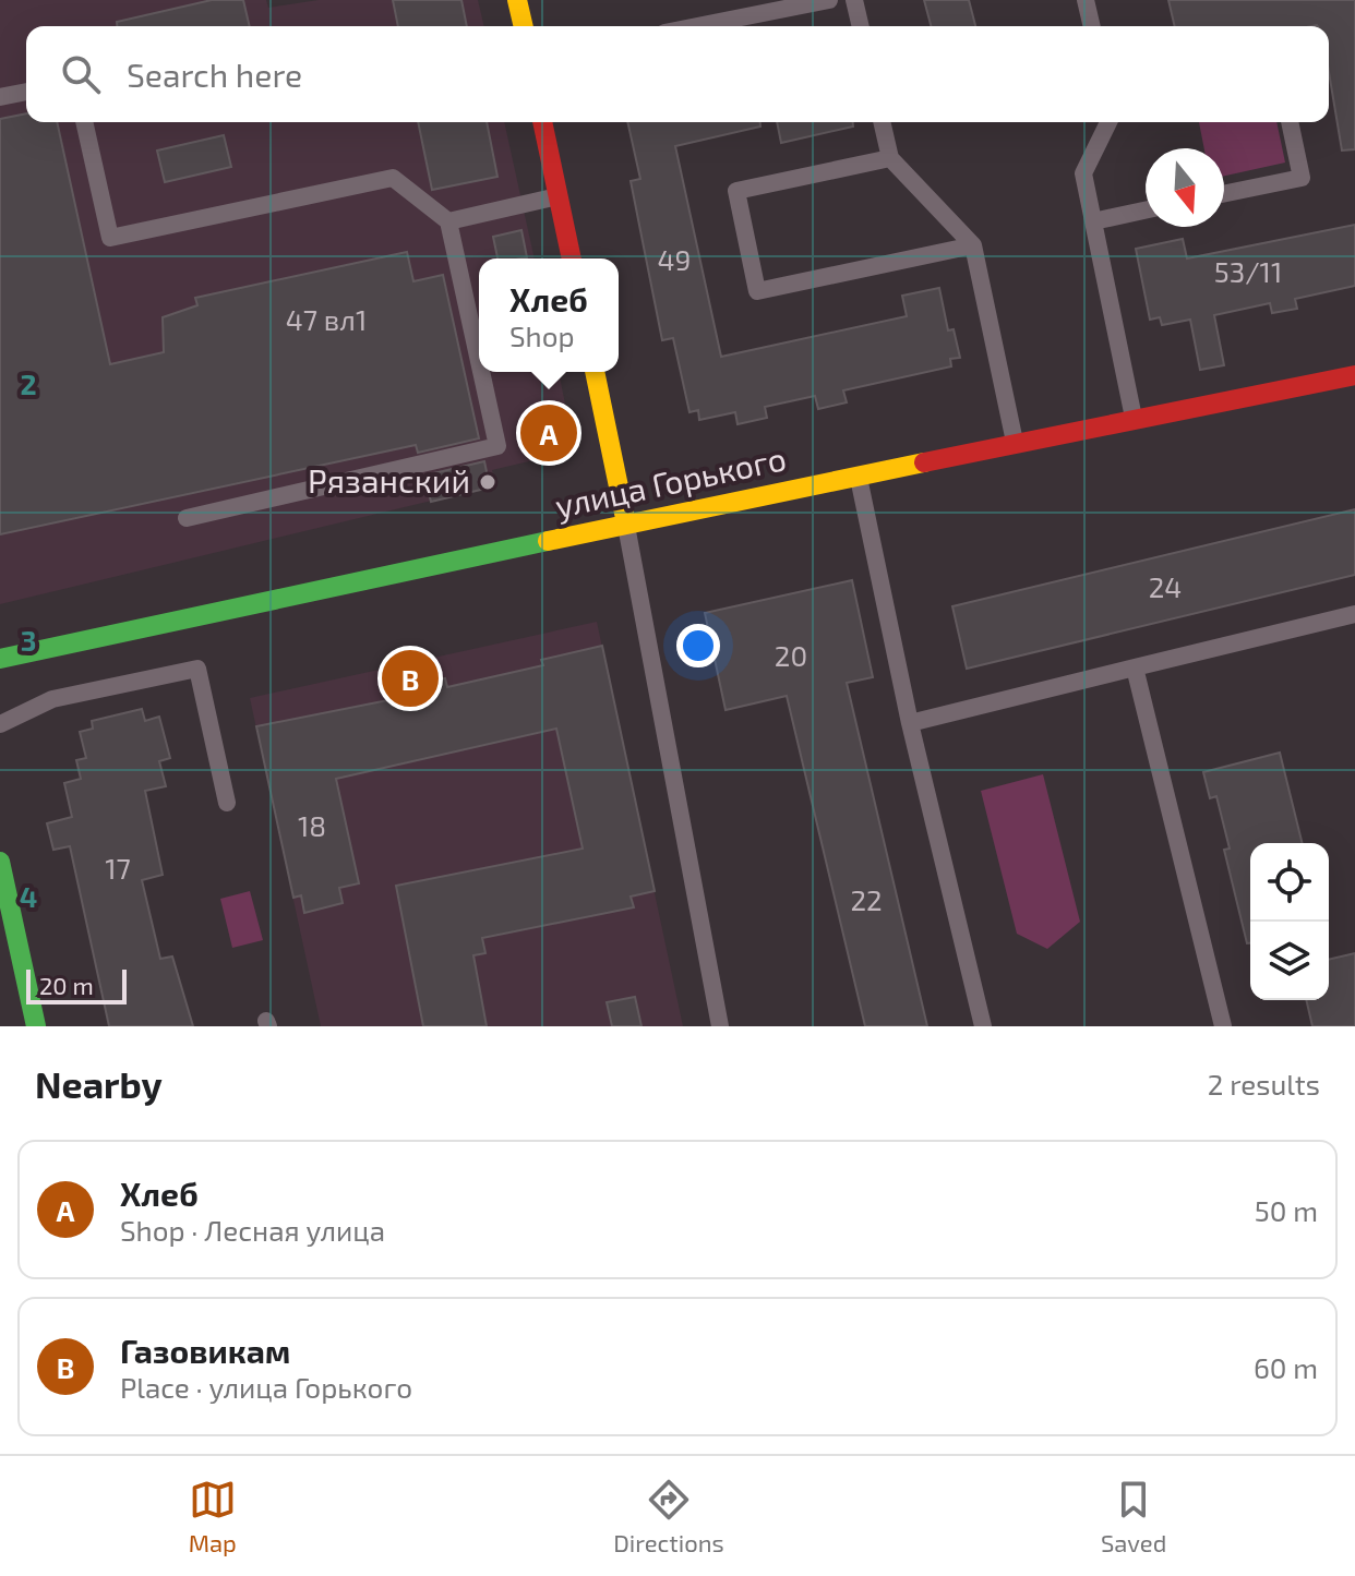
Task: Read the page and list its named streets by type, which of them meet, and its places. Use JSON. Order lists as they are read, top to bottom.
{
  "streets": {
    "street": ["улица Горького"]
  },
  "places": ["Рязанский"],
  "house_numbers": [
    "49",
    "53/11",
    "47 вл1",
    "24",
    "20",
    "18",
    "17",
    "22"
  ],
  "scale_bar": "20 m",
  "north": "bottom",
  "page": {
    "search": "Search here",
    "popup": ["Хлеб", "Shop"],
    "pins": ["A", "B"],
    "scale": "20 m",
    "heading": ["Nearby", "2 results"],
    "list": [
      {
        "mark": "A",
        "name": "Хлеб",
        "note": "Shop · Лесная улица",
        "value": "50 m"
      },
      {
        "mark": "B",
        "name": "Газовикам",
        "note": "Place · улица Горького",
        "value": "60 m"
      }
    ],
    "nav": ["Map", "Directions", "Saved"]
  },
  "grid": {
    "rows": ["2", "3", "4"]
  }
}
